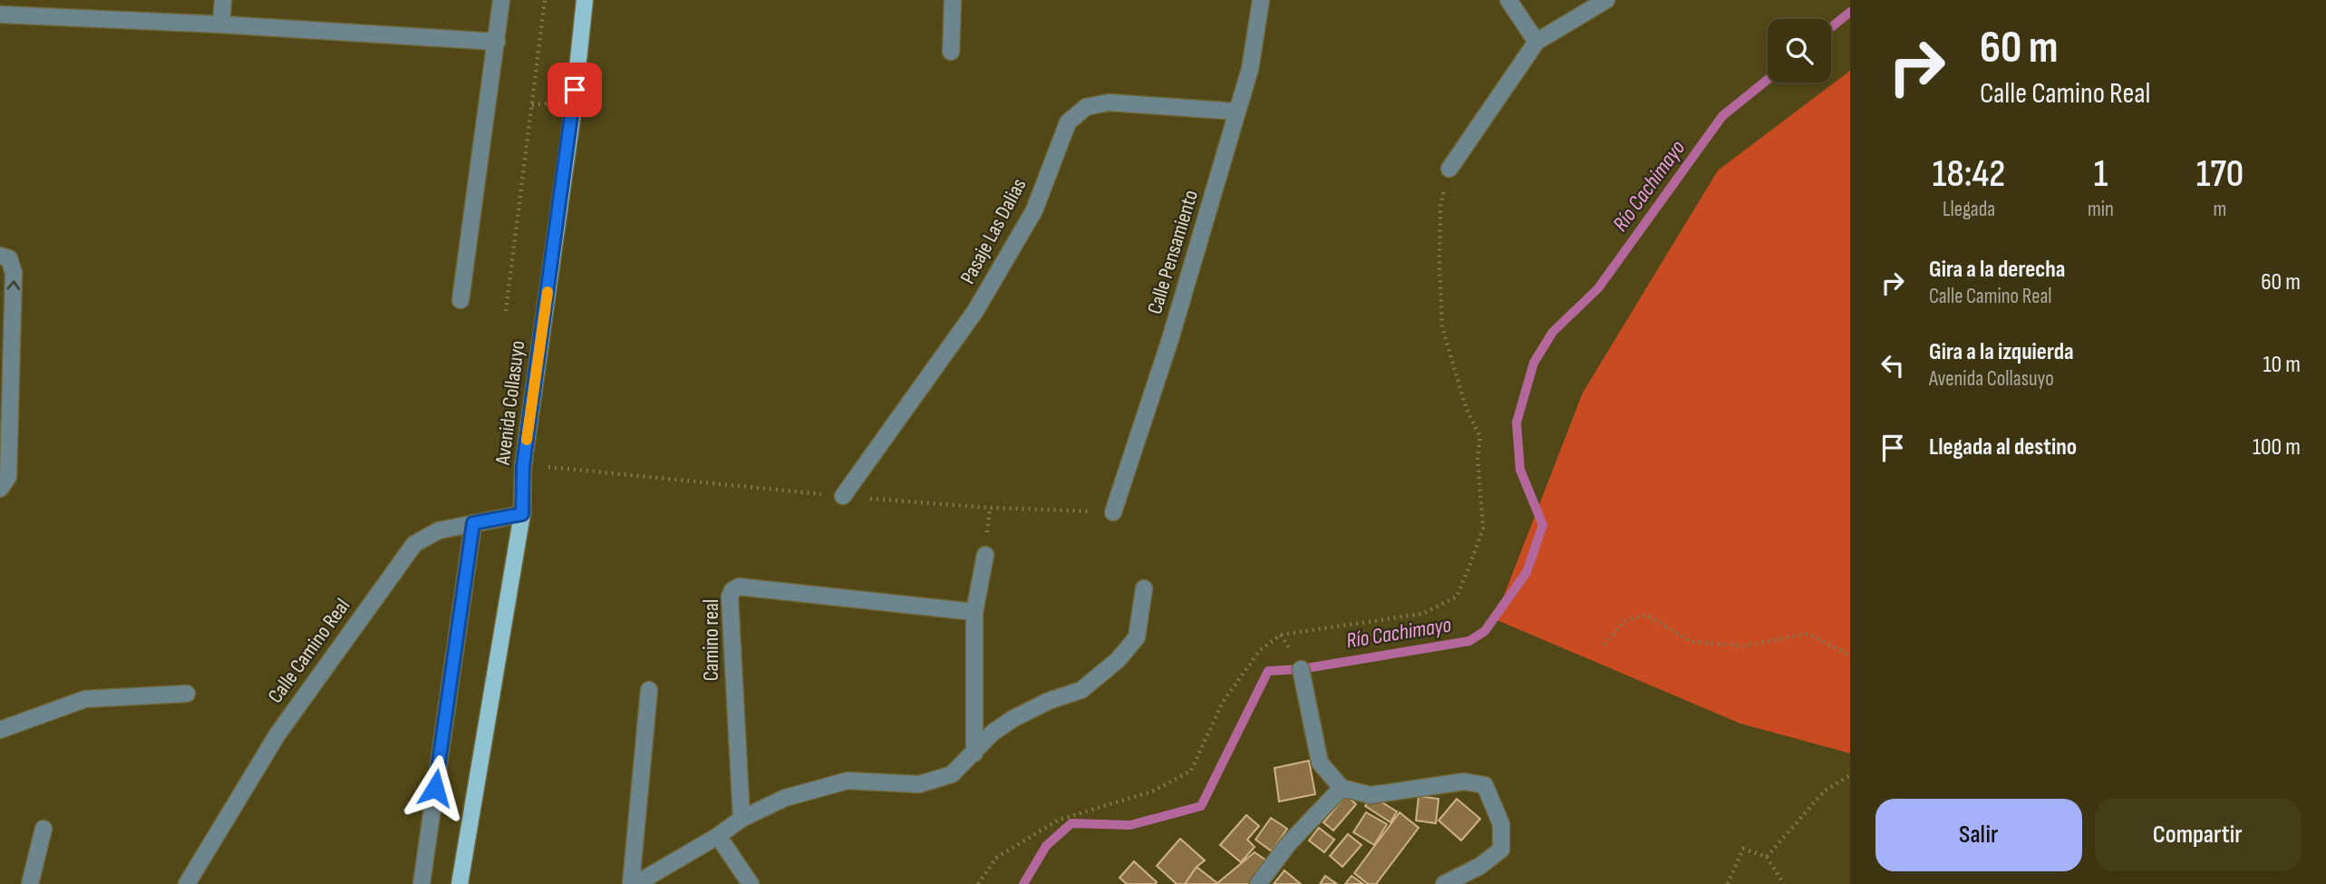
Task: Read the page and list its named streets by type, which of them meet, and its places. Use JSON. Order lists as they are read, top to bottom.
{
  "streets": {
    "main road": ["Avenida Collasuyo"],
    "street": [
      "Pasaje Las Dalias",
      "Calle Pensamiento",
      "Camino real",
      "Calle Camino Real"
    ]
  },
  "crossings": [
    ["Pasaje Las Dalias", "Calle Pensamiento"],
    ["Avenida Collasuyo", "Calle Camino Real"]
  ],
  "water": ["Río Cachimayo"],
  "page": {
    "turn": ["60 m", "Calle Camino Real"],
    "eta": [
      "18:42",
      "Llegada",
      "1",
      "min",
      "170",
      "m"
    ],
    "list": [
      {
        "name": "Gira a la derecha",
        "note": "Calle Camino Real",
        "value": "60 m"
      },
      {
        "name": "Gira a la izquierda",
        "note": "Avenida Collasuyo",
        "value": "10 m"
      },
      {
        "name": "Llegada al destino",
        "value": "100 m"
      }
    ],
    "buttons": ["Salir", "Compartir"]
  }
}
